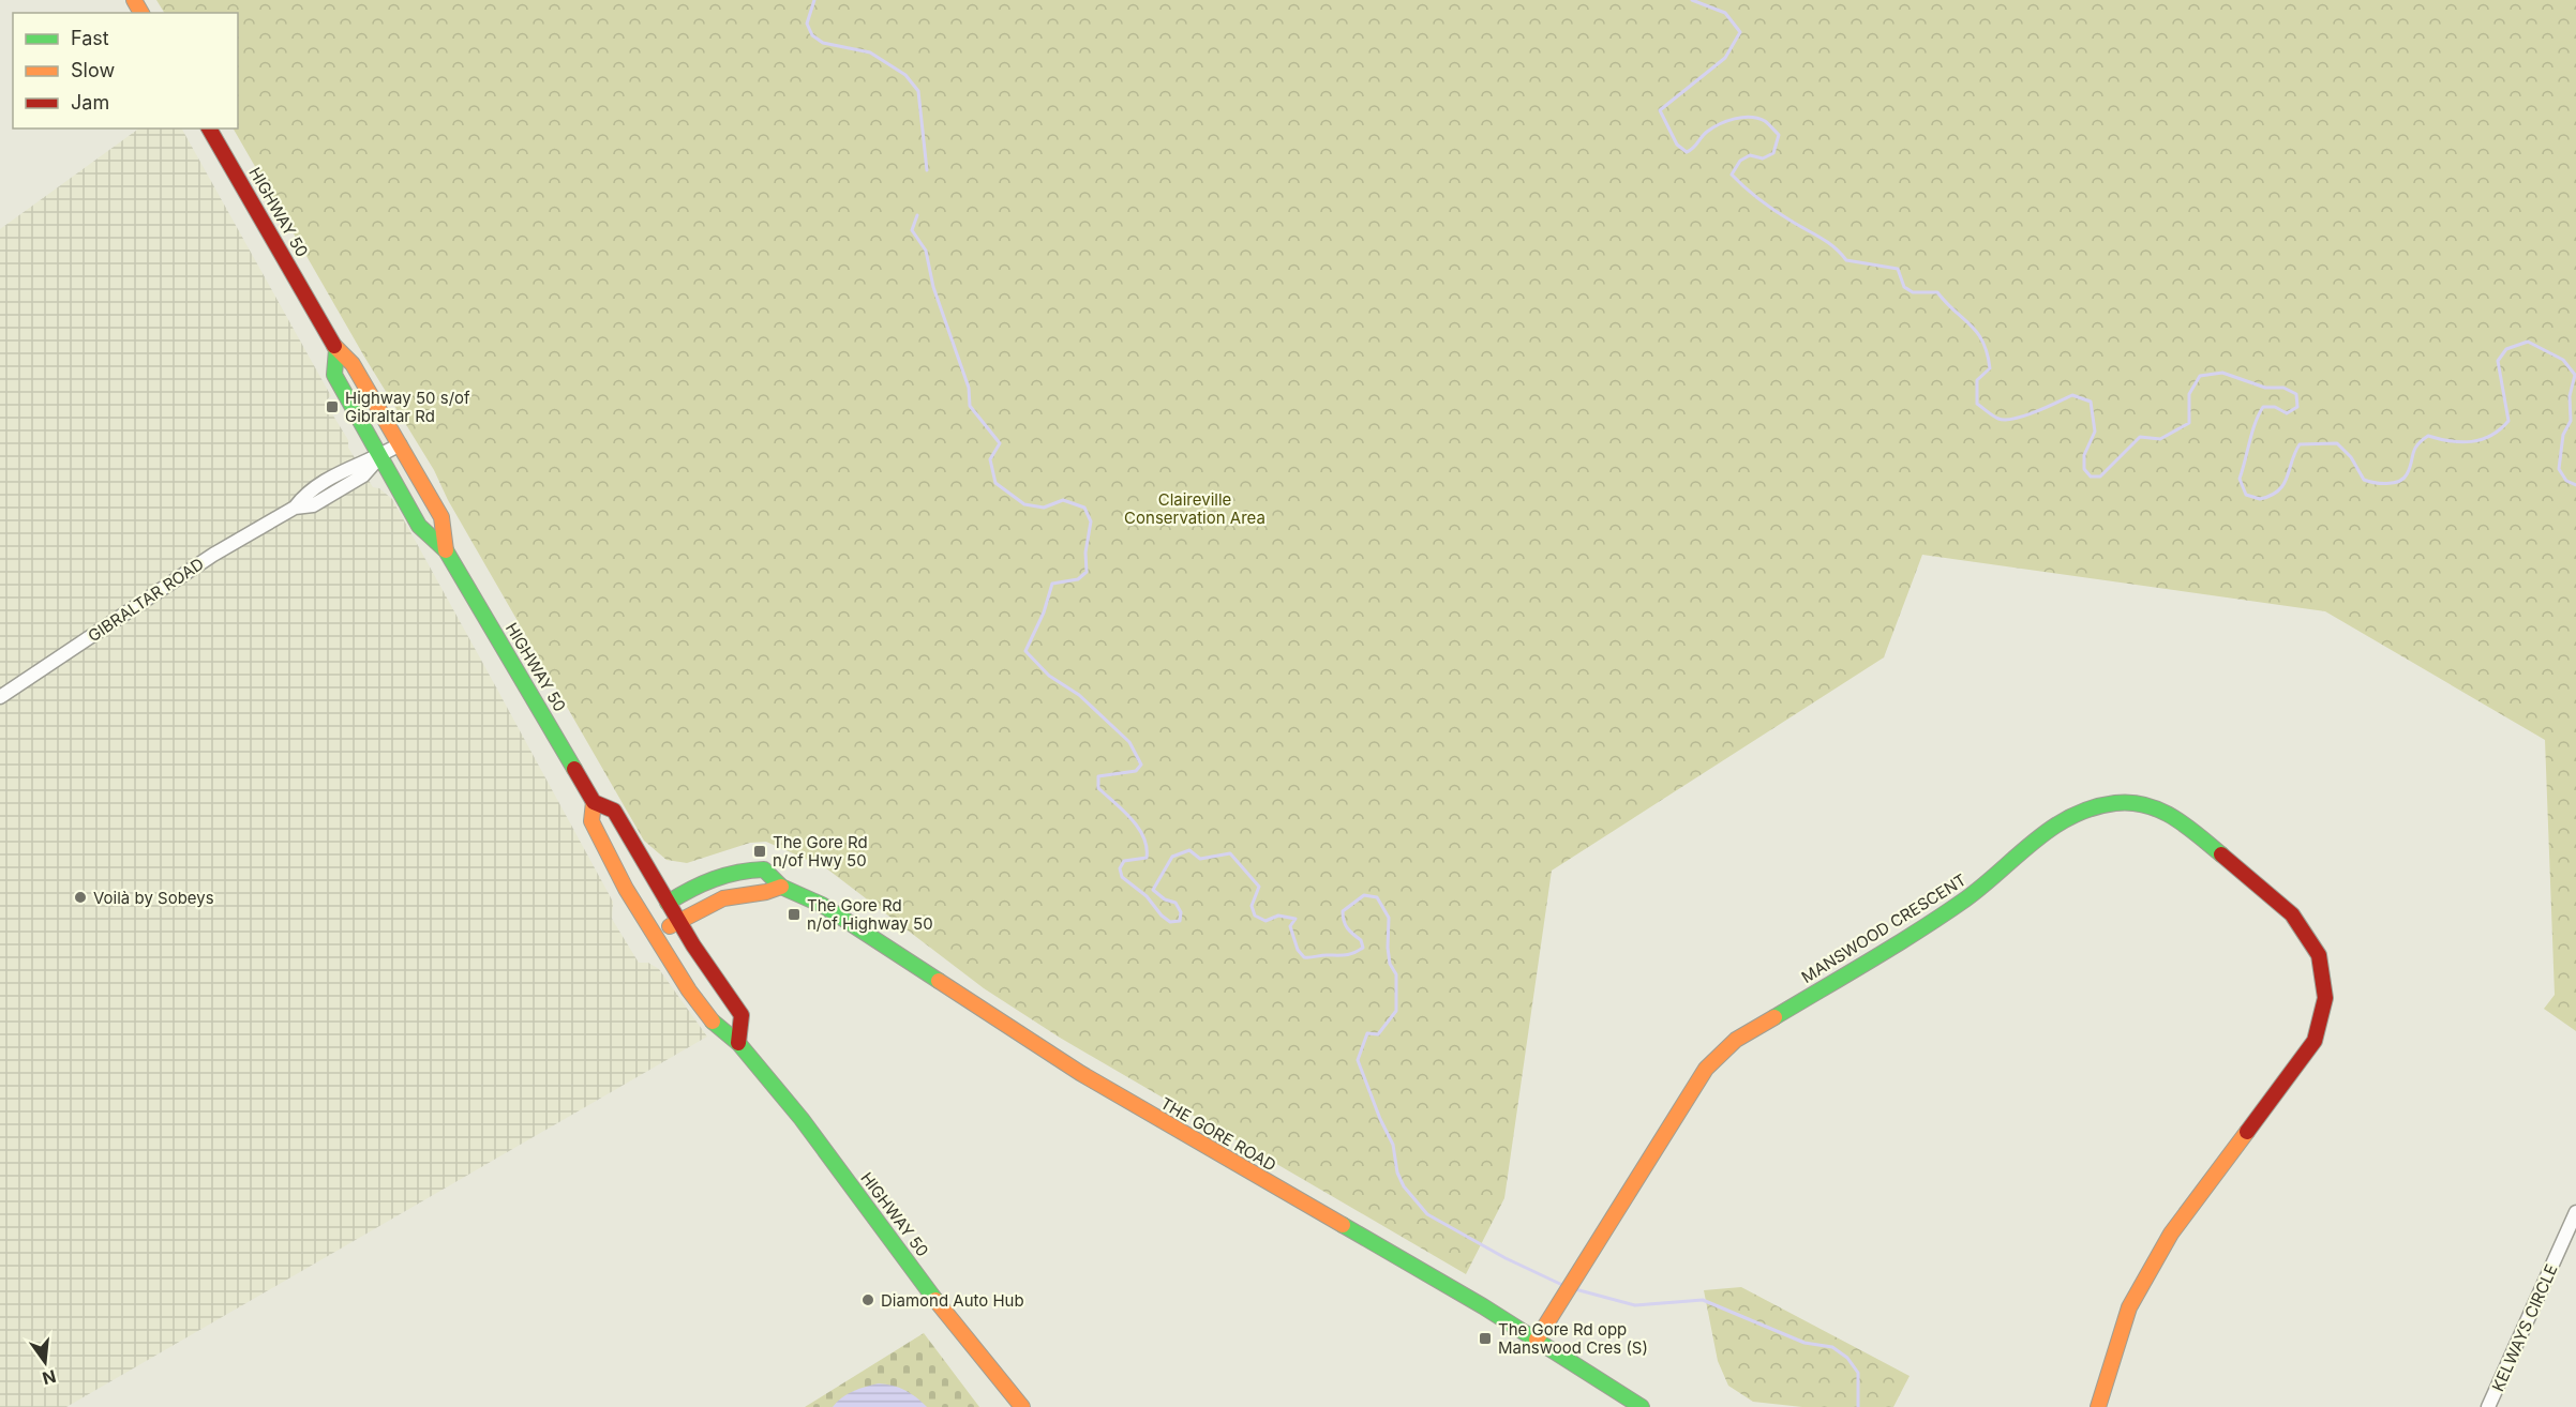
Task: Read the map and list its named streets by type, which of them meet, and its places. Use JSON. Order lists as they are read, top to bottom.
{
  "streets": {
    "main road": ["HIGHWAY 50", "MANSWOOD CRESCENT", "THE GORE ROAD"],
    "street": ["GIBRALTAR ROAD", "KELWAYS CIRCLE"]
  },
  "crossings": [
    ["HIGHWAY 50", "GIBRALTAR ROAD"],
    ["HIGHWAY 50", "THE GORE ROAD"],
    ["MANSWOOD CRESCENT", "THE GORE ROAD"]
  ],
  "parks": ["Claireville Conservation Area"],
  "places": {
    "transit": [
      "Highway 50 s/of Gibraltar Rd",
      "The Gore Rd n/of Hwy 50",
      "The Gore Rd n/of Highway 50",
      "The Gore Rd opp Manswood Cres (S)"
    ],
    "other": ["Voilà by Sobeys", "Diamond Auto Hub"]
  },
  "legend": ["Fast", "Slow", "Jam"],
  "north": "bottom"
}
